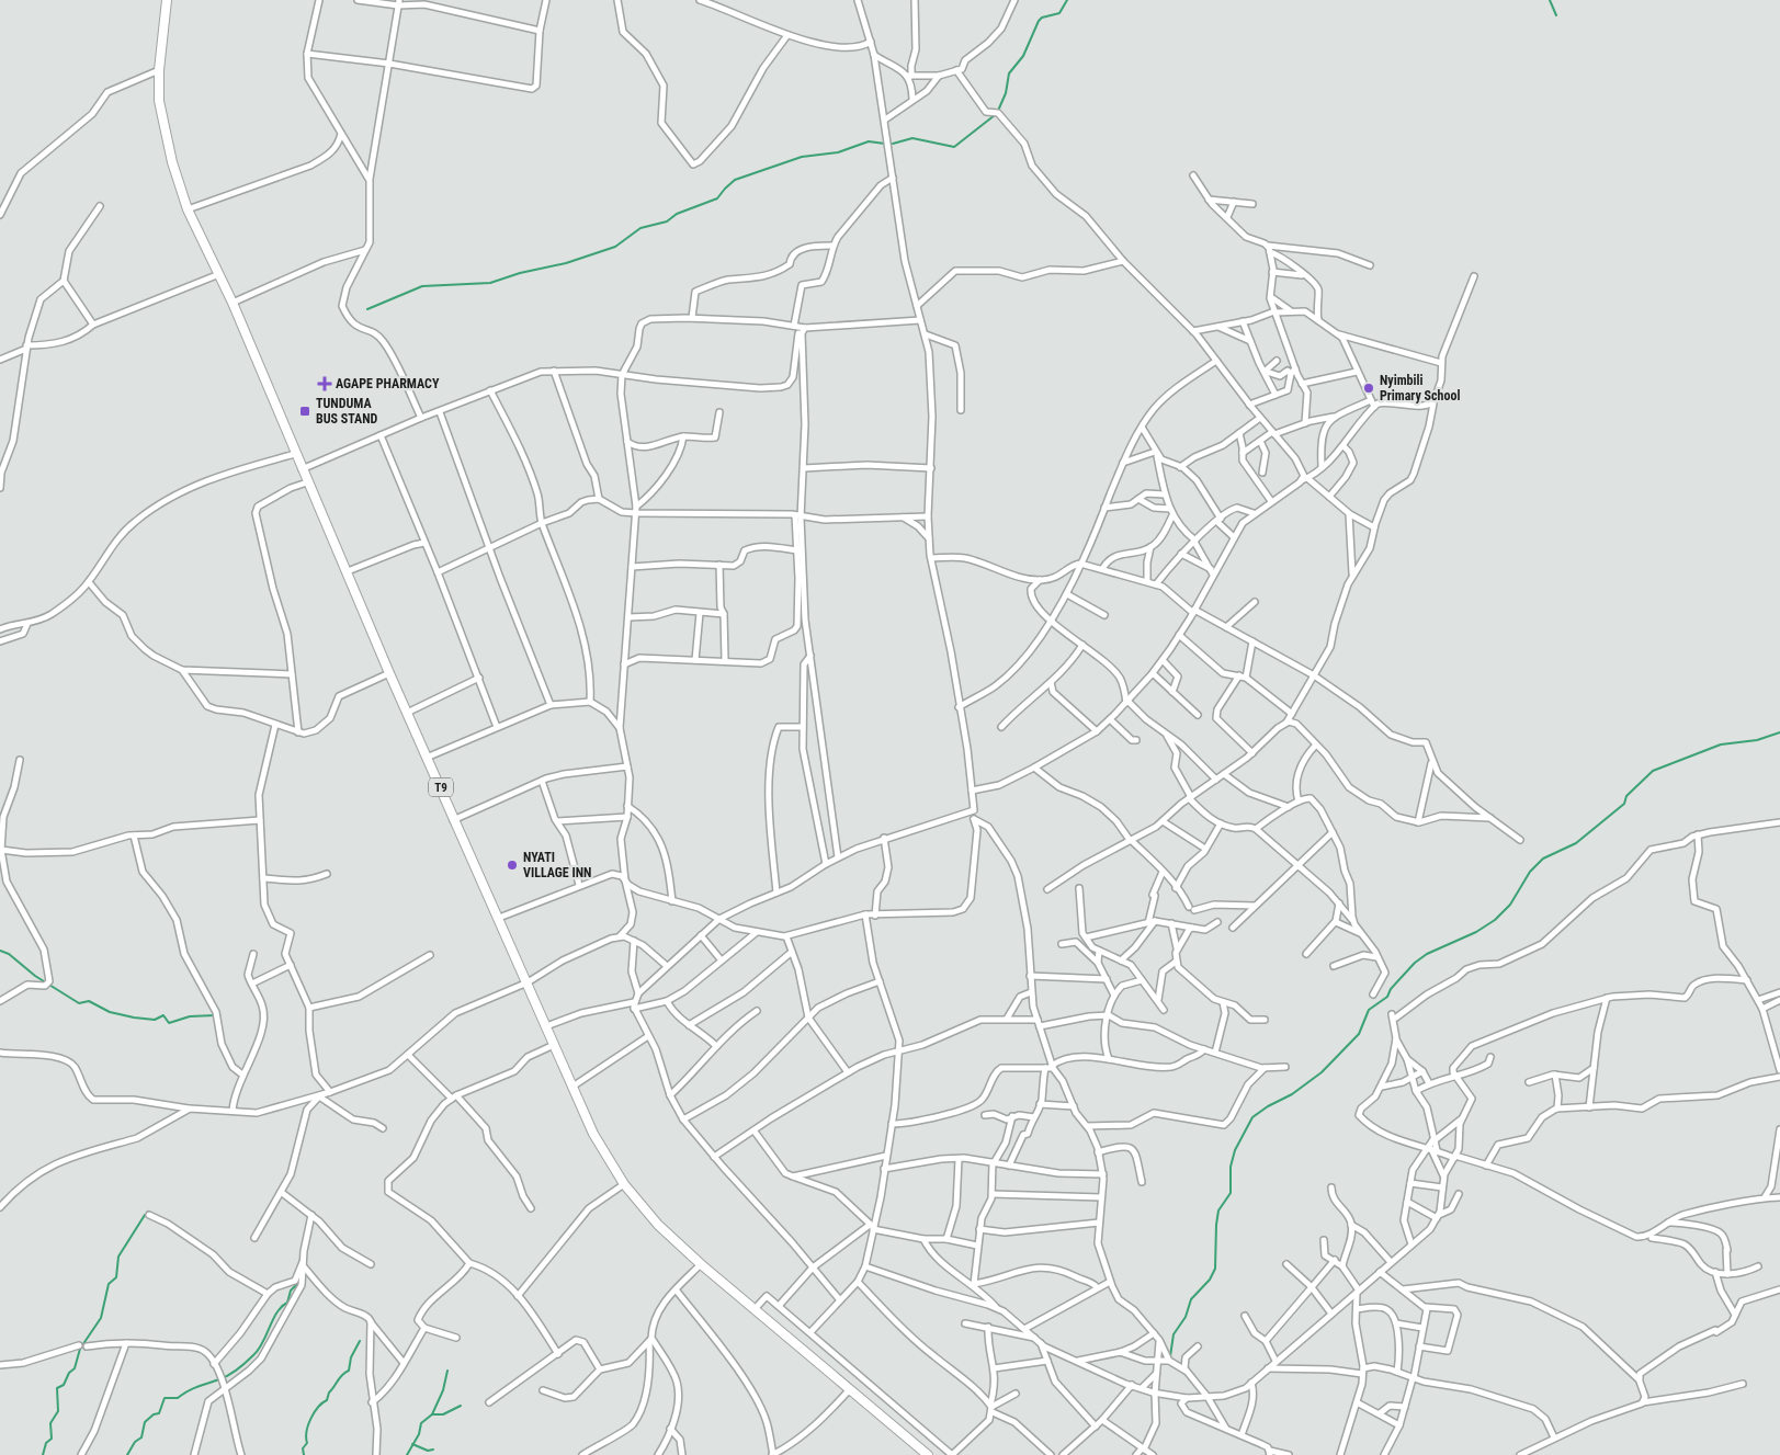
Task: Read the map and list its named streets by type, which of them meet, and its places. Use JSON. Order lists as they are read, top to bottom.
{
  "streets": {
    "highway": ["T9"]
  },
  "places": {
    "health": ["AGAPE PHARMACY"],
    "other": ["Nyimbili Primary School", "NYATI VILLAGE INN"],
    "transit": ["TUNDUMA BUS STAND"]
  }
}
